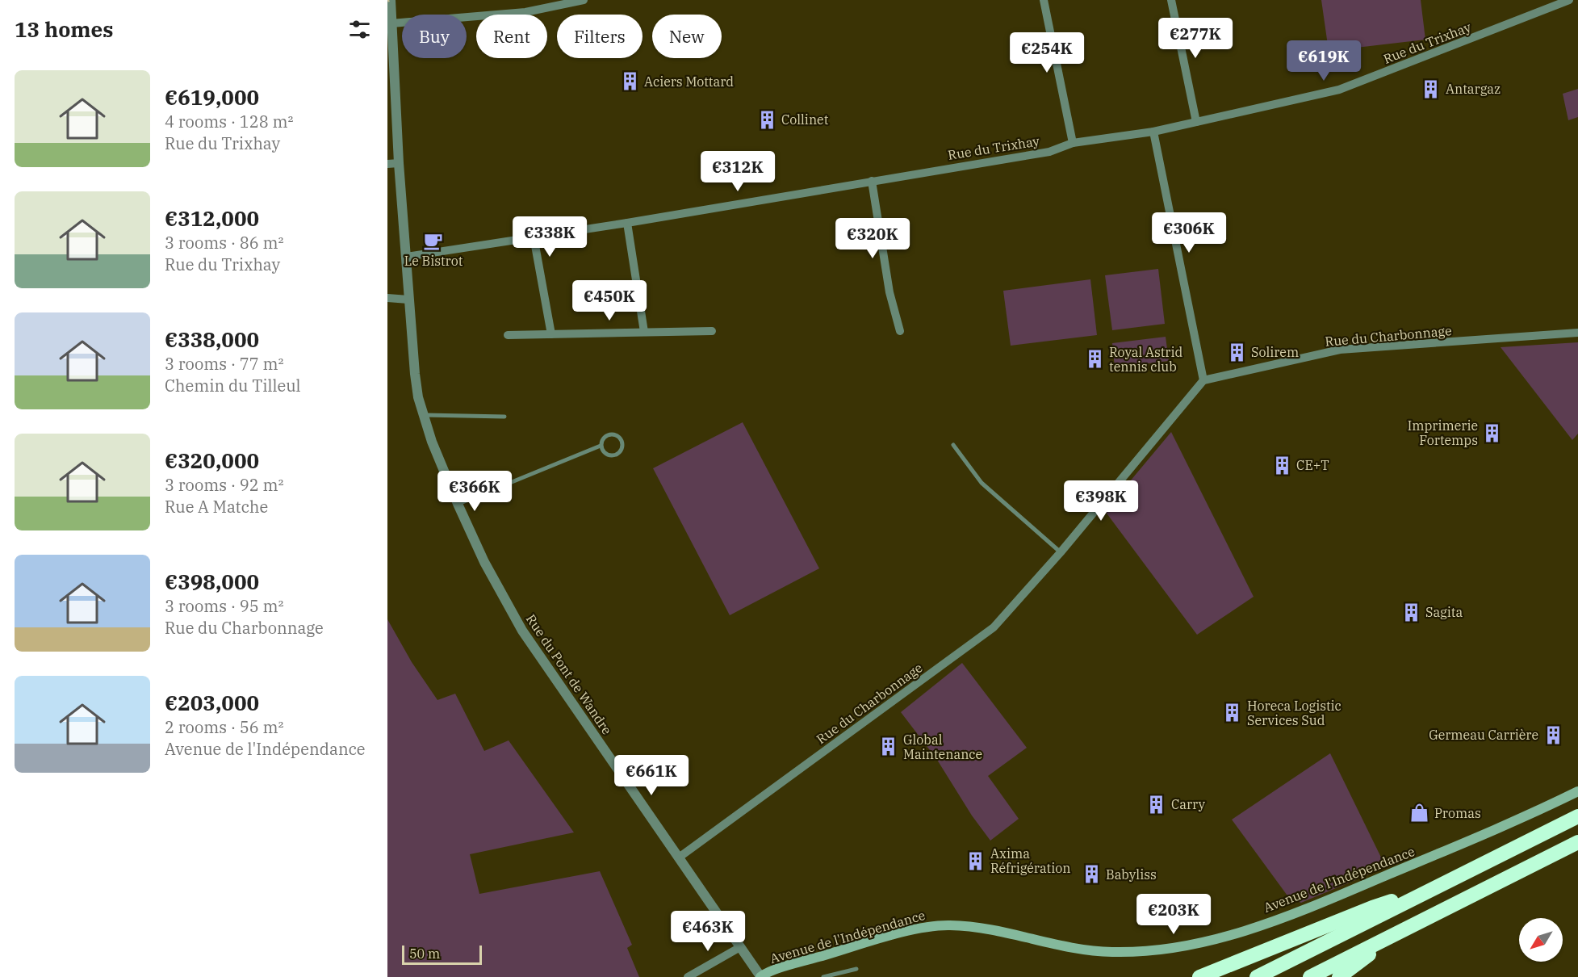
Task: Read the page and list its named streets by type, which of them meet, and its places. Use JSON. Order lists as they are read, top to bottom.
{
  "streets": {
    "main road": ["Avenue de l'Indépendance"],
    "street": ["Rue du Trixhay", "Rue du Charbonnage", "Rue du Pont de Wandre"]
  },
  "crossings": [
    ["Rue du Trixhay", "Rue du Pont de Wandre"],
    ["Rue du Charbonnage", "Rue du Pont de Wandre"],
    ["Rue du Pont de Wandre", "Avenue de l'Indépendance"]
  ],
  "places": {
    "building": [
      "Aciers Mottard",
      "Antargaz",
      "Collinet",
      "Solirem",
      "Royal Astrid tennis club",
      "Imprimerie Fortemps",
      "CE+T",
      "Sagita",
      "Horeca Logistic Services Sud",
      "Germeau Carrière",
      "Global Maintenance",
      "Carry",
      "Axima Réfrigération",
      "Babyliss"
    ],
    "cafe": ["Le Bistrot"],
    "shop": ["Promas"]
  },
  "scale_bar": "50 m",
  "north": "bottom left",
  "page": {
    "heading": "13 homes",
    "chip": [
      "Buy",
      "Rent",
      "Filters",
      "New"
    ],
    "price": [
      "€277K",
      "€254K",
      "€619K",
      "€312K",
      "€306K",
      "€338K",
      "€320K",
      "€450K",
      "€366K",
      "€398K",
      "€661K",
      "€203K",
      "€463K"
    ],
    "list": [
      {
        "name": "€619,000",
        "note": "4 rooms · 128 m² · Rue du Trixhay"
      },
      {
        "name": "€312,000",
        "note": "3 rooms · 86 m² · Rue du Trixhay"
      },
      {
        "name": "€338,000",
        "note": "3 rooms · 77 m² · Chemin du Tilleul"
      },
      {
        "name": "€320,000",
        "note": "3 rooms · 92 m² · Rue A Matche"
      },
      {
        "name": "€398,000",
        "note": "3 rooms · 95 m² · Rue du Charbonnage"
      },
      {
        "name": "€203,000",
        "note": "2 rooms · 56 m² · Avenue de l'Indépendance"
      }
    ],
    "scale": "50 m"
  }
}
